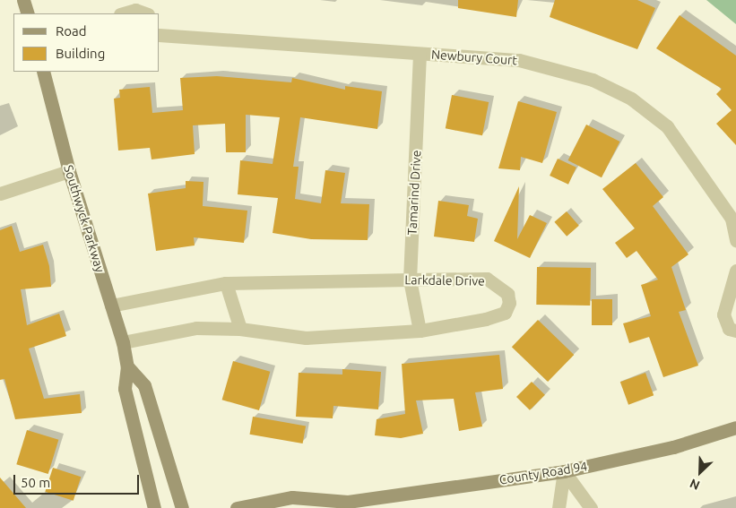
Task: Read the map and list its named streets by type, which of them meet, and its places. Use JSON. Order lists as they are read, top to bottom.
{
  "streets": {
    "street": [
      "Newbury Court",
      "Tamarind Drive",
      "Southwyck Parkway",
      "Larkdale Drive",
      "County Road 94"
    ]
  },
  "crossings": [
    ["Newbury Court", "Tamarind Drive"],
    ["Tamarind Drive", "Larkdale Drive"],
    ["Southwyck Parkway", "Larkdale Drive"]
  ],
  "legend": ["Road", "Building"],
  "scale_bar": "50 m",
  "north": "bottom left"
}
